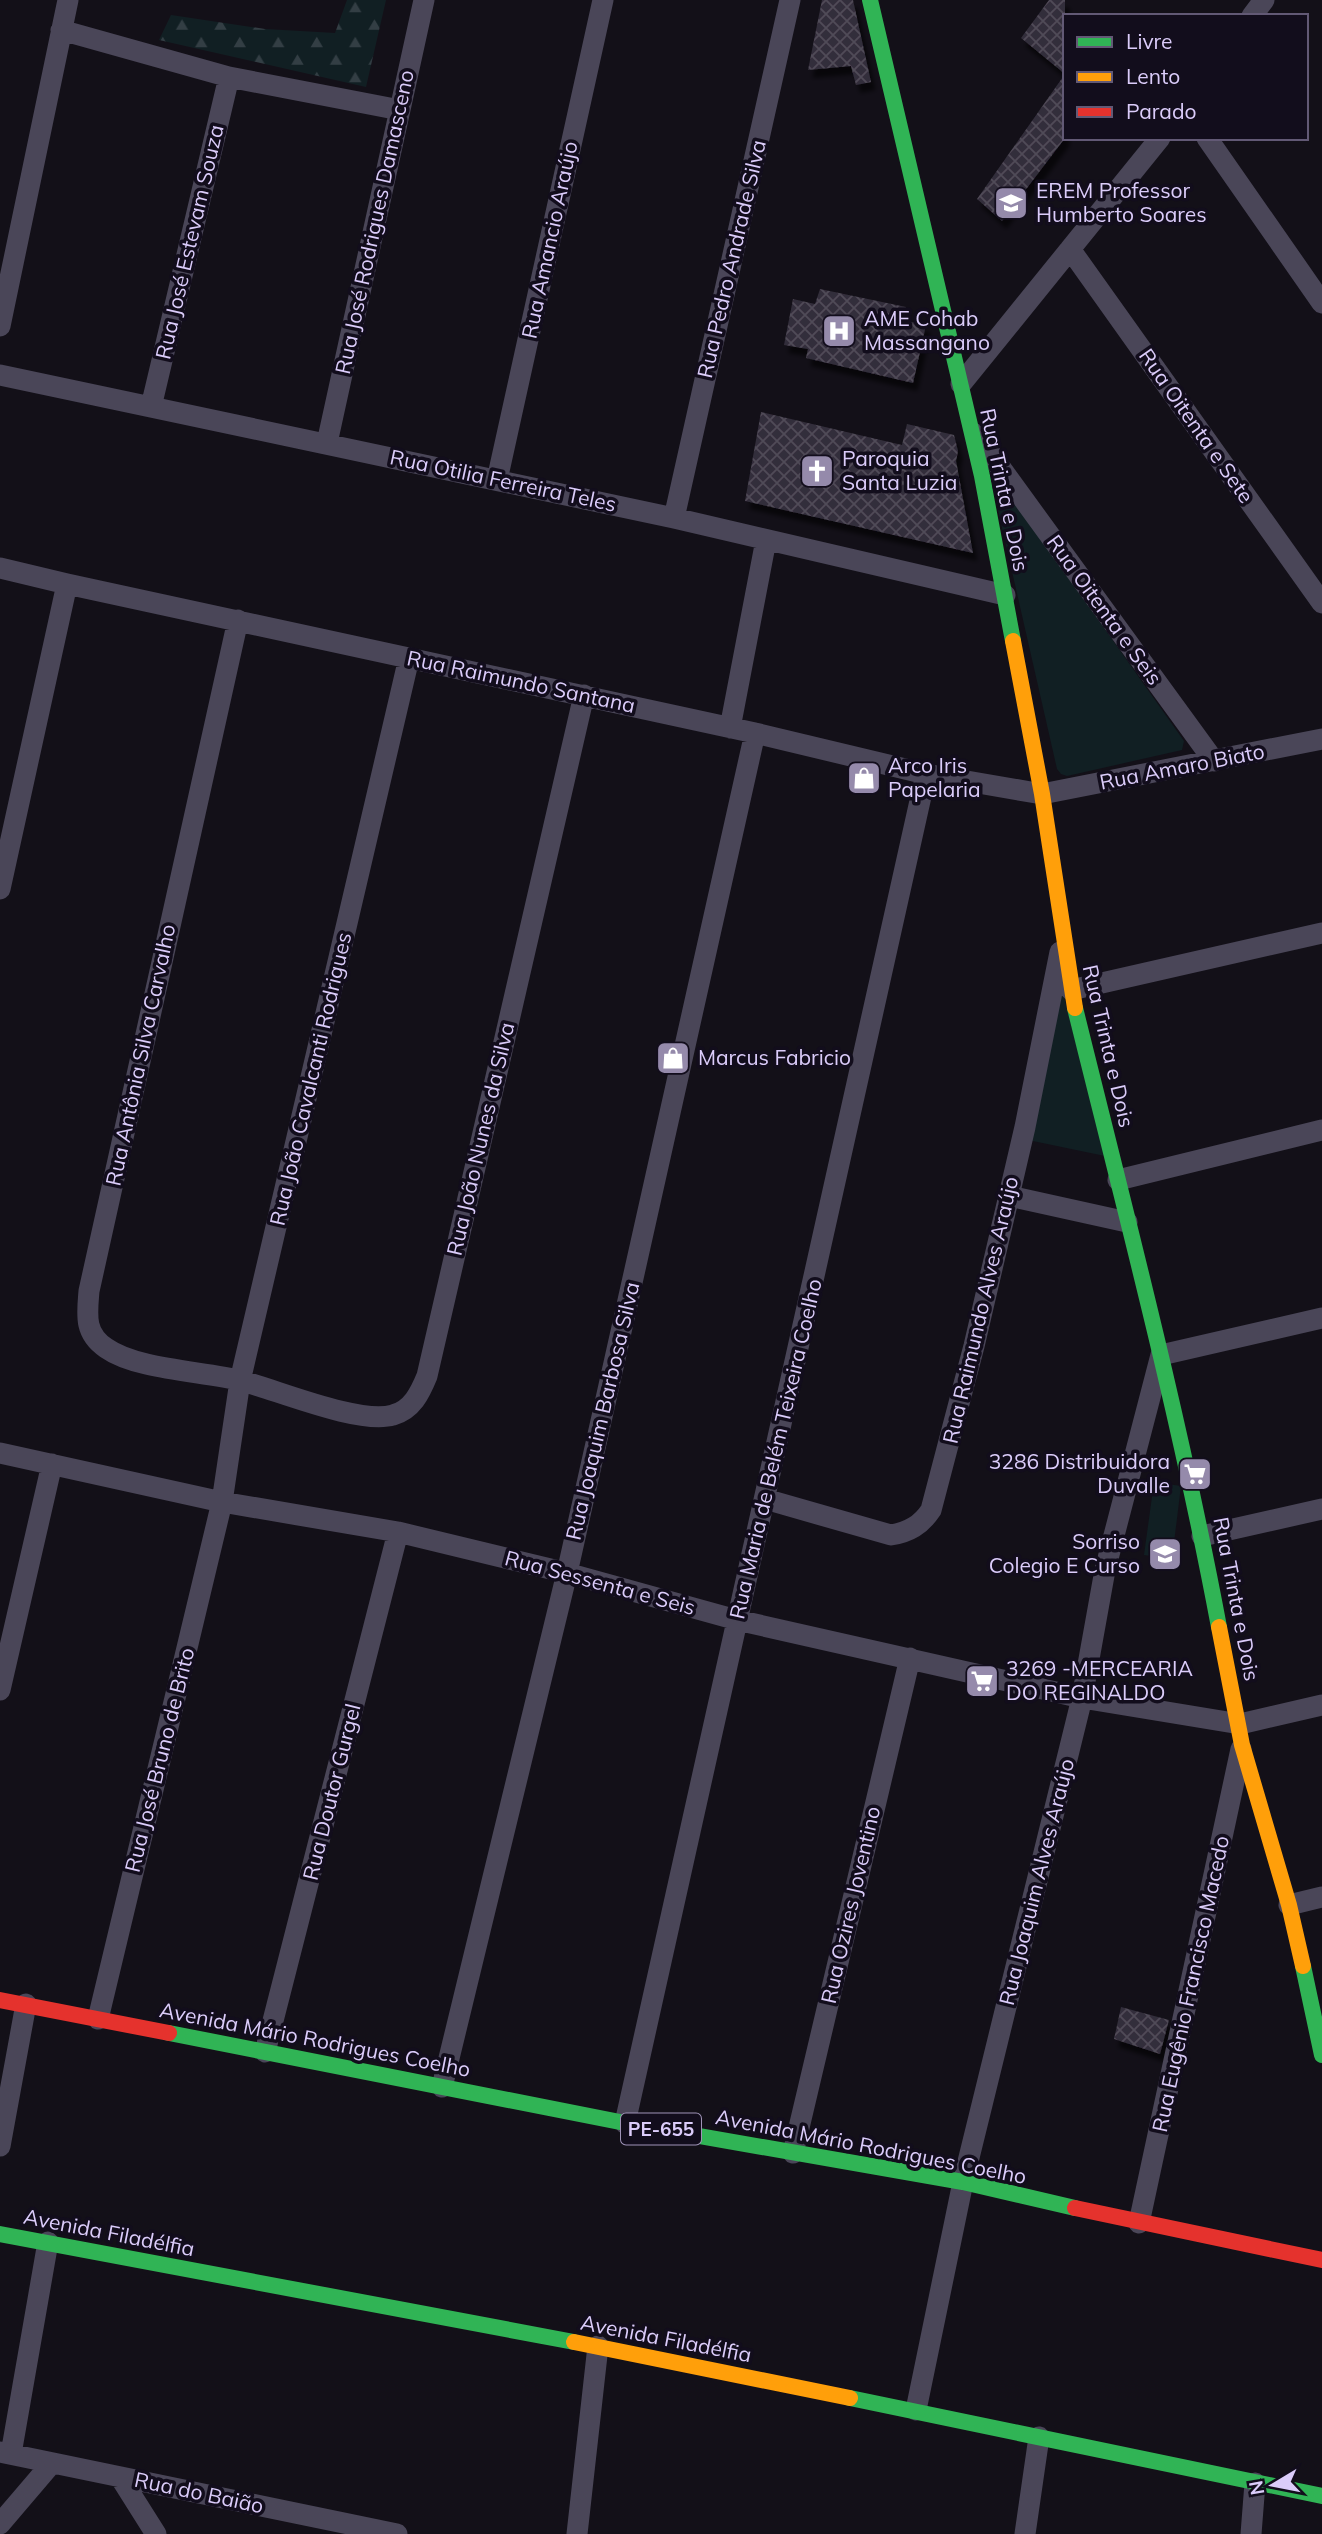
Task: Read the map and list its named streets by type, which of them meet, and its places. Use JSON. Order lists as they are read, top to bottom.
{
  "streets": {
    "street": [
      "Rua José Rodrigues Damasceno",
      "Rua Amancio Araújo",
      "Rua José Estevam Souza",
      "Rua Pedro Andrade Silva",
      "Rua Oitenta e Sete",
      "Rua Otilia Ferreira Teles",
      "Rua Trinta e Dois",
      "Rua Oitenta e Seis",
      "Rua Raimundo Santana",
      "Rua Amaro Biato",
      "Rua Antônia Silva Carvalho",
      "Rua João Cavalcanti Rodrigues",
      "Rua João Nunes da Silva",
      "Rua Raimundo Alves Araújo",
      "Rua Joaquim Barbosa Silva",
      "Rua Maria de Belém Teixeira Coelho",
      "Rua Sessenta e Seis",
      "Rua José Bruno de Brito",
      "Rua Doutor Gurgel",
      "Rua Joaquim Alves Araújo",
      "Rua Ozires Joventino",
      "Rua Eugênio Francisco Macedo",
      "Avenida Mário Rodrigues Coelho",
      "PE-655",
      "Avenida Filadélfia",
      "Rua do Baião"
    ]
  },
  "crossings": [
    ["Rua José Rodrigues Damasceno", "Rua Otilia Ferreira Teles"],
    ["Rua Amancio Araújo", "Rua Otilia Ferreira Teles"],
    ["Rua José Estevam Souza", "Rua Otilia Ferreira Teles"],
    ["Rua Pedro Andrade Silva", "Rua Otilia Ferreira Teles"],
    ["Rua Otilia Ferreira Teles", "Rua Trinta e Dois"],
    ["Rua Trinta e Dois", "Rua Oitenta e Seis"],
    ["Rua Trinta e Dois", "Rua Raimundo Santana"],
    ["Rua Trinta e Dois", "Rua Amaro Biato"],
    ["Rua Trinta e Dois", "Rua Raimundo Alves Araújo"],
    ["Rua Trinta e Dois", "Rua Sessenta e Seis"],
    ["Rua Trinta e Dois", "Rua Joaquim Alves Araújo"],
    ["Rua Trinta e Dois", "Rua Eugênio Francisco Macedo"],
    ["Rua Oitenta e Seis", "Rua Amaro Biato"],
    ["Rua Raimundo Santana", "Rua Amaro Biato"],
    ["Rua Raimundo Santana", "Rua Antônia Silva Carvalho"],
    ["Rua Raimundo Santana", "Rua João Cavalcanti Rodrigues"],
    ["Rua Raimundo Santana", "Rua João Nunes da Silva"],
    ["Rua Raimundo Santana", "Rua Joaquim Barbosa Silva"],
    ["Rua Raimundo Santana", "Rua Maria de Belém Teixeira Coelho"],
    ["Rua Antônia Silva Carvalho", "Rua João Cavalcanti Rodrigues"],
    ["Rua Antônia Silva Carvalho", "Rua João Nunes da Silva"],
    ["Rua João Cavalcanti Rodrigues", "Rua João Nunes da Silva"],
    ["Rua João Cavalcanti Rodrigues", "Rua Sessenta e Seis"],
    ["Rua João Cavalcanti Rodrigues", "Rua José Bruno de Brito"],
    ["Rua Raimundo Alves Araújo", "Rua Maria de Belém Teixeira Coelho"],
    ["Rua Joaquim Barbosa Silva", "Rua Sessenta e Seis"],
    ["Rua Joaquim Barbosa Silva", "Avenida Mário Rodrigues Coelho"],
    ["Rua Maria de Belém Teixeira Coelho", "Rua Sessenta e Seis"],
    ["Rua Maria de Belém Teixeira Coelho", "Avenida Mário Rodrigues Coelho"],
    ["Rua Sessenta e Seis", "Rua José Bruno de Brito"],
    ["Rua Sessenta e Seis", "Rua Doutor Gurgel"],
    ["Rua Sessenta e Seis", "Rua Joaquim Alves Araújo"],
    ["Rua Sessenta e Seis", "Rua Ozires Joventino"],
    ["Rua Sessenta e Seis", "Rua Eugênio Francisco Macedo"],
    ["Rua José Bruno de Brito", "Avenida Mário Rodrigues Coelho"],
    ["Rua Doutor Gurgel", "Avenida Mário Rodrigues Coelho"],
    ["Rua Joaquim Alves Araújo", "Avenida Mário Rodrigues Coelho"],
    ["Rua Joaquim Alves Araújo", "Avenida Filadélfia"],
    ["Rua Ozires Joventino", "Avenida Mário Rodrigues Coelho"],
    ["Rua Eugênio Francisco Macedo", "Avenida Mário Rodrigues Coelho"]
  ],
  "places": {
    "school or university": ["EREM Professor Humberto Soares", "Sorriso Colegio E Curso"],
    "hospital": ["AME Cohab Massangano"],
    "church": ["Paroquia Santa Luzia"],
    "shop": ["Arco Iris Papelaria", "Marcus Fabricio"],
    "supermarket": ["3286 Distribuidora Duvalle", "3269 -MERCEARIA DO REGINALDO"]
  },
  "legend": ["Livre", "Lento", "Parado"],
  "north": "left"
}
